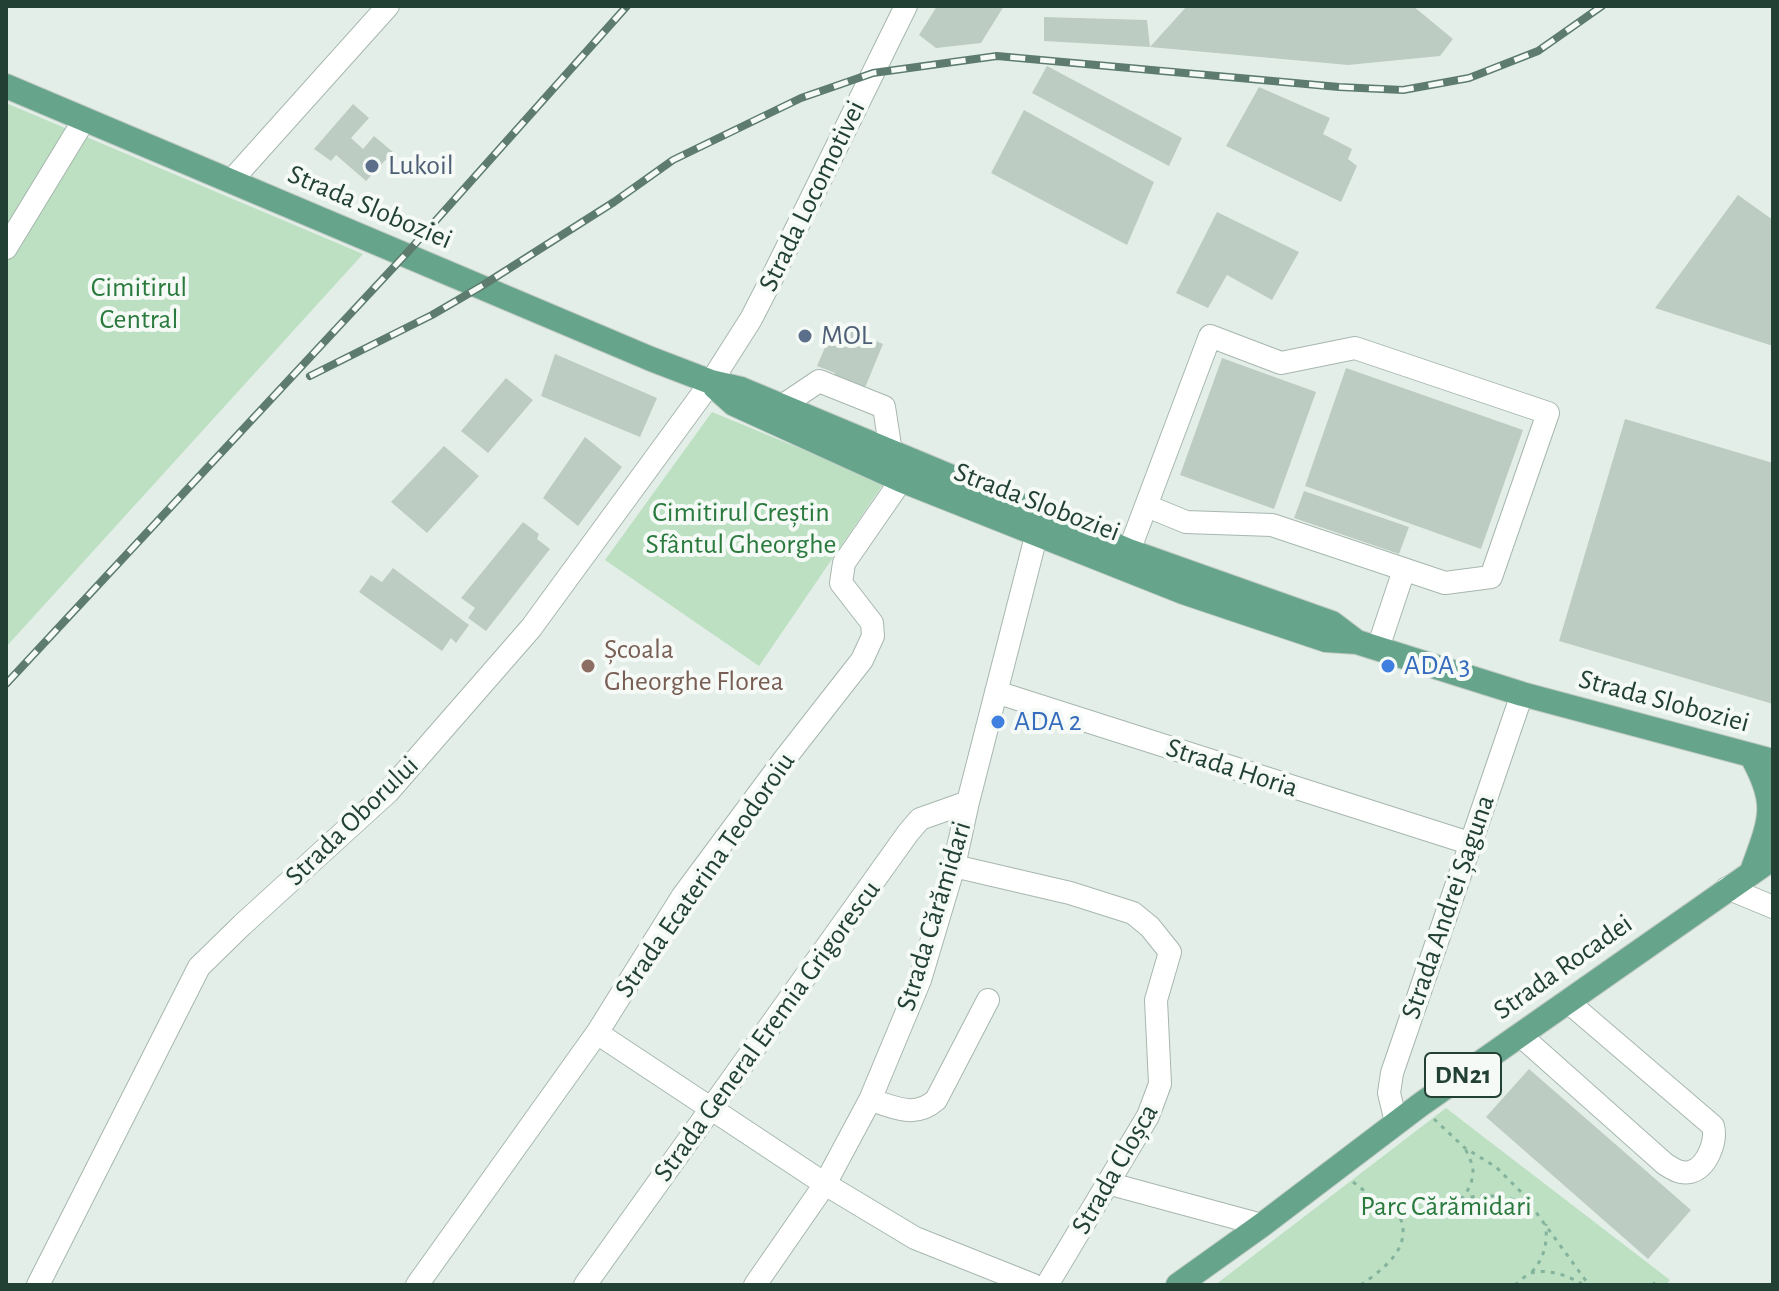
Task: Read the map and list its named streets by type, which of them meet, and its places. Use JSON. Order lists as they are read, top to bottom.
{
  "streets": {
    "main road": ["Strada Sloboziei", "Strada Rocadei", "DN21"],
    "street": [
      "Strada Locomotivei",
      "Strada Horia",
      "Strada Oborului",
      "Strada Ecaterina Teodoroiu",
      "Strada Andrei Șaguna",
      "Strada Cărămidari",
      "Strada General Eremia Grigorescu",
      "Strada Cloșca"
    ]
  },
  "crossings": [
    ["Strada Locomotivei", "Strada Sloboziei"],
    ["Strada Locomotivei", "Strada Oborului"],
    ["Strada Sloboziei", "Strada Oborului"],
    ["Strada Sloboziei", "Strada Ecaterina Teodoroiu"],
    ["Strada Sloboziei", "Strada Andrei Șaguna"],
    ["Strada Sloboziei", "Strada Cărămidari"],
    ["Strada Horia", "Strada Andrei Șaguna"],
    ["Strada Horia", "Strada Cărămidari"],
    ["Strada Andrei Șaguna", "Strada Rocadei"],
    ["Strada Cărămidari", "Strada General Eremia Grigorescu"],
    ["Strada Cărămidari", "Strada Cloșca"]
  ],
  "parks": ["Cimitirul Central", "Cimitirul Creștin Sfântul Gheorghe", "Parc Cărămidari"],
  "places": [
    "Lukoil",
    "MOL",
    "Școala Gheorghe Florea",
    "ADA 3",
    "ADA 2"
  ]
}
